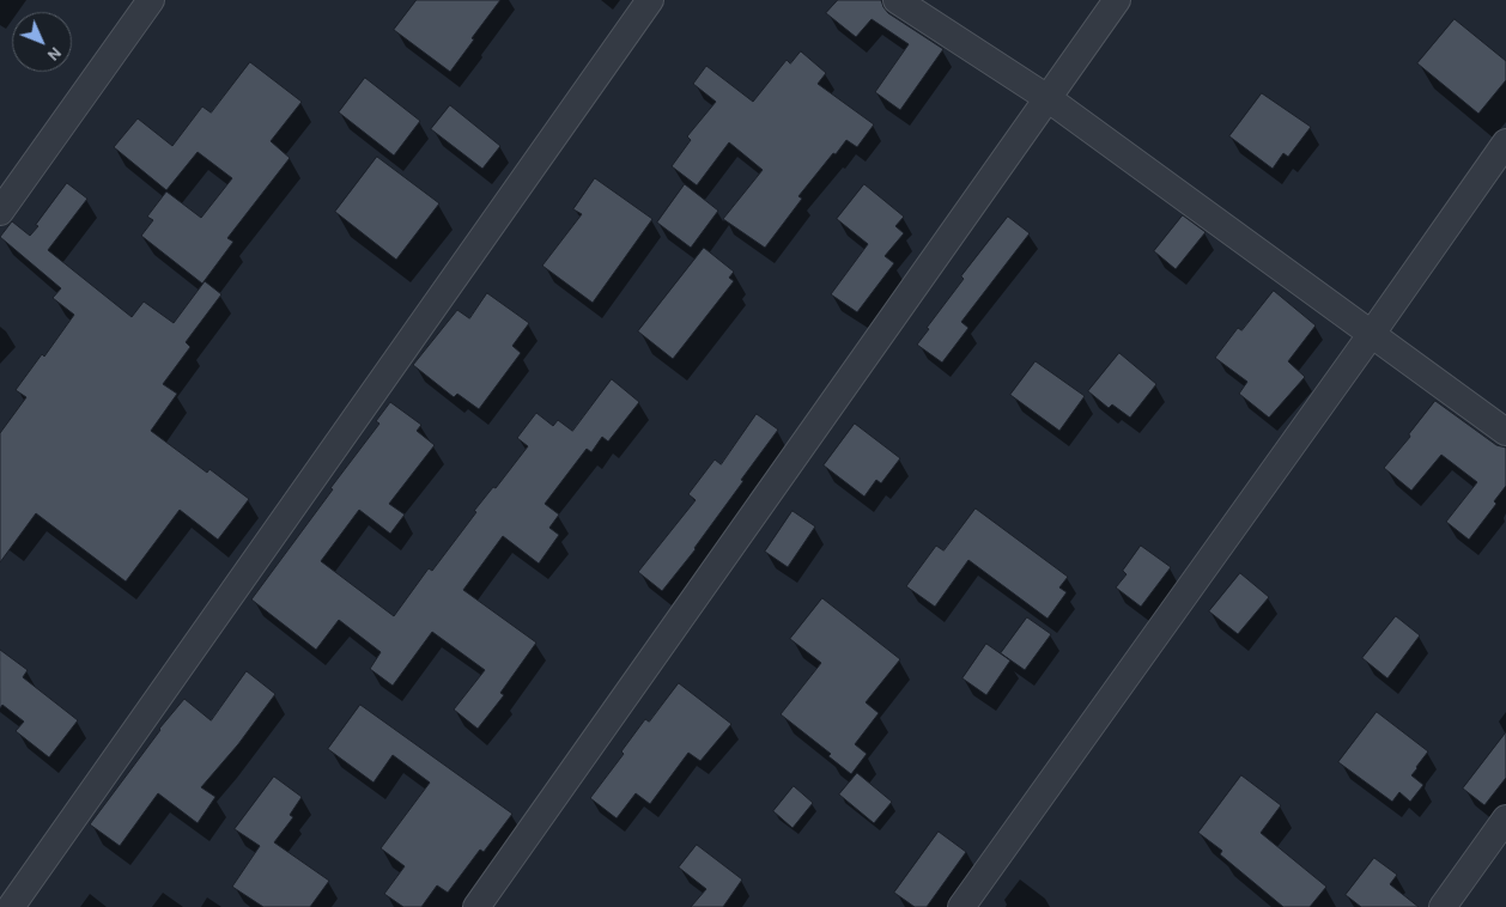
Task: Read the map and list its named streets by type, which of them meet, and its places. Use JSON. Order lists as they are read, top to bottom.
{
  "north": "bottom right"
}
